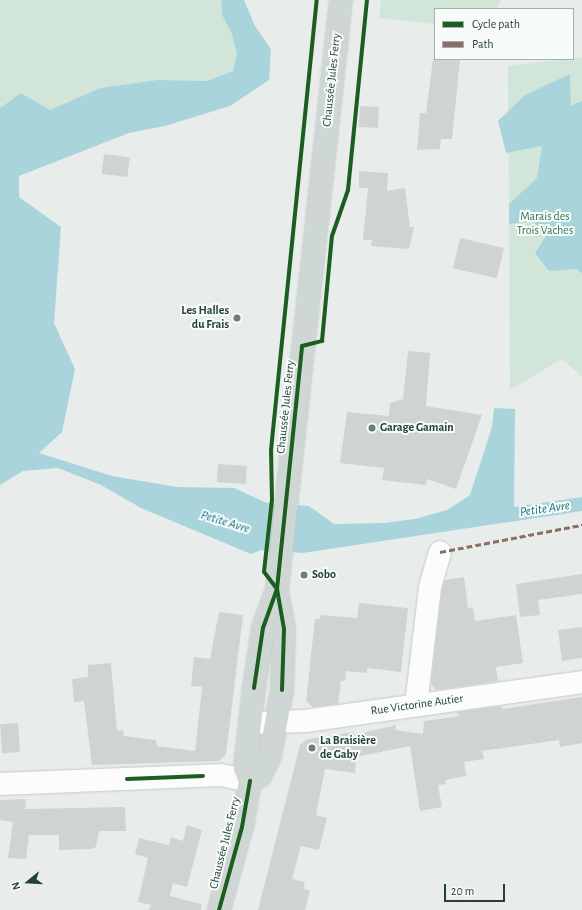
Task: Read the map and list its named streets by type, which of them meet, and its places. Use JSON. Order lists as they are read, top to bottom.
{
  "streets": {
    "main road": ["Chaussée Jules Ferry"],
    "street": ["Rue Victorine Autier"]
  },
  "crossings": [
    ["Chaussée Jules Ferry", "Rue Victorine Autier"]
  ],
  "water": ["Petite Avre"],
  "parks": ["Marais des Trois Vaches"],
  "places": [
    "Les Halles du Frais",
    "Garage Gamain",
    "Sobo",
    "La Braisière de Gaby"
  ],
  "legend": ["Cycle path", "Path"],
  "scale_bar": "20 m",
  "north": "left"
}
